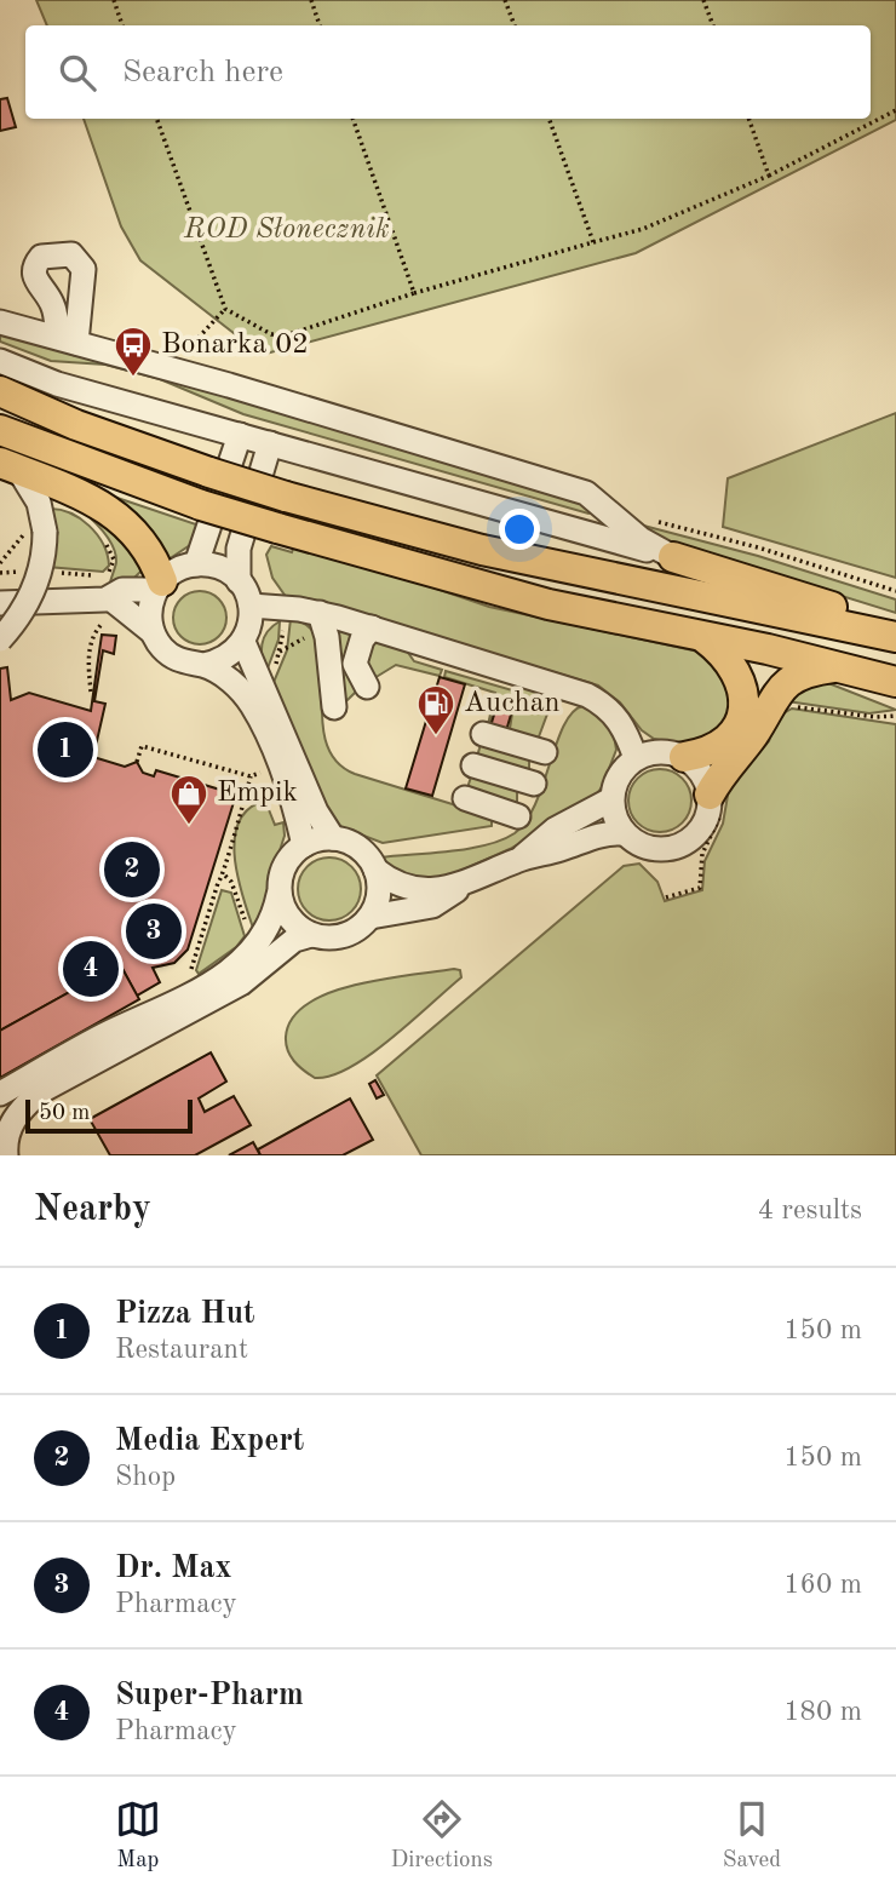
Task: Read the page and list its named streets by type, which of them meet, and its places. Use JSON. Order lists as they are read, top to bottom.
{
  "parks": ["ROD Słonecznik"],
  "places": {
    "bus stop": ["Bonarka 02"],
    "fuel station": ["Auchan"],
    "shop": ["Empik"]
  },
  "scale_bar": "50 m",
  "page": {
    "search": "Search here",
    "pins": [
      "1",
      "2",
      "3",
      "4"
    ],
    "scale": "50 m",
    "heading": ["Nearby", "4 results"],
    "list": [
      {
        "mark": "1",
        "name": "Pizza Hut",
        "note": "Restaurant",
        "value": "150 m"
      },
      {
        "mark": "2",
        "name": "Media Expert",
        "note": "Shop",
        "value": "150 m"
      },
      {
        "mark": "3",
        "name": "Dr. Max",
        "note": "Pharmacy",
        "value": "160 m"
      },
      {
        "mark": "4",
        "name": "Super-Pharm",
        "note": "Pharmacy",
        "value": "180 m"
      }
    ],
    "nav": ["Map", "Directions", "Saved"]
  }
}
